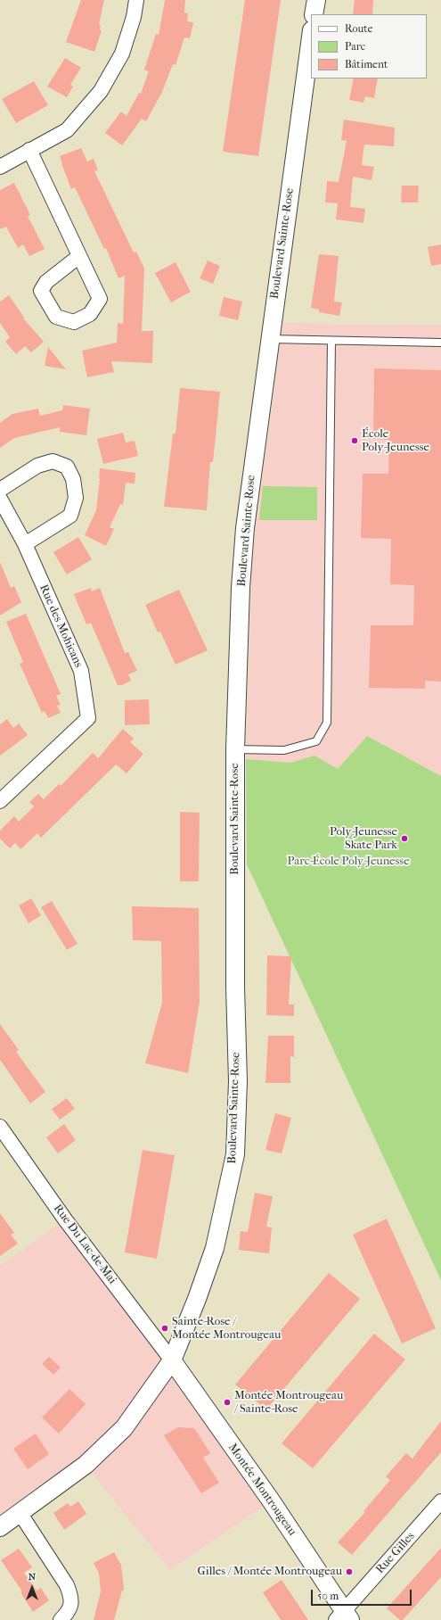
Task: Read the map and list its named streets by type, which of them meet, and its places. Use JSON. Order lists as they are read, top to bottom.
{
  "streets": {
    "street": [
      "Boulevard Sainte-Rose",
      "Rue des Mohicans",
      "Rue Du Lac-de-Mai",
      "Montée Montrougeau",
      "Rue Gilles"
    ]
  },
  "crossings": [
    ["Boulevard Sainte-Rose", "Rue Du Lac-de-Mai"],
    ["Boulevard Sainte-Rose", "Montée Montrougeau"],
    ["Rue Du Lac-de-Mai", "Montée Montrougeau"],
    ["Montée Montrougeau", "Rue Gilles"]
  ],
  "parks": ["Parc-École Poly-Jeunesse"],
  "places": [
    "École Poly-Jeunesse",
    "Poly-Jeunesse Skate Park",
    "Sainte-Rose / Montée Montrougeau",
    "Montée Montrougeau / Sainte-Rose",
    "Gilles / Montée Montrougeau"
  ],
  "legend": ["Route", "Parc", "Bâtiment"],
  "scale_bar": "50 m",
  "north": "top"
}
